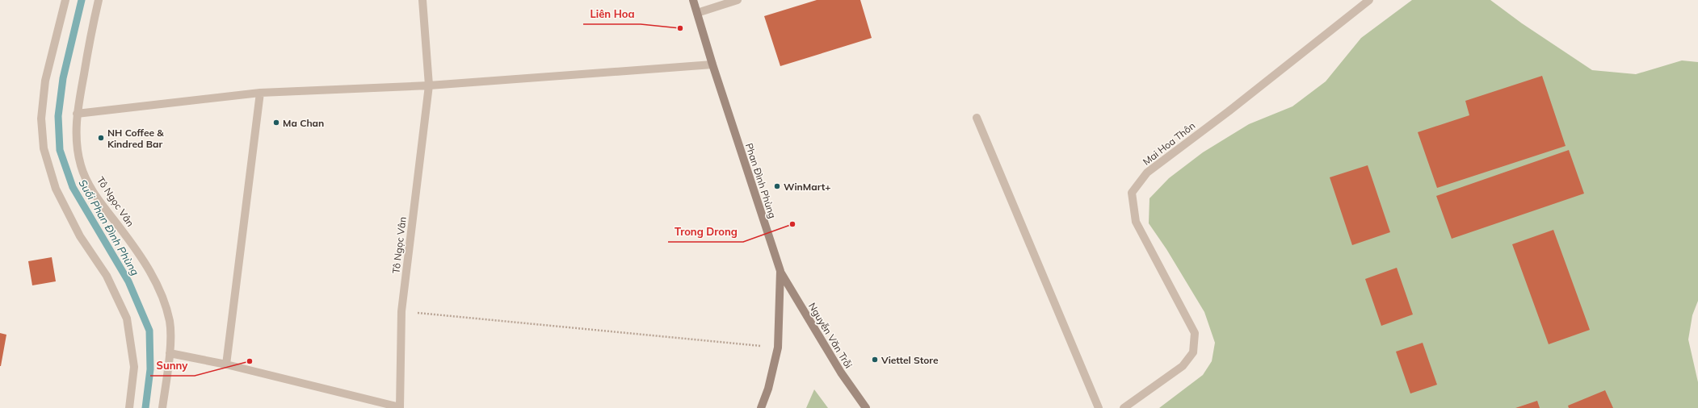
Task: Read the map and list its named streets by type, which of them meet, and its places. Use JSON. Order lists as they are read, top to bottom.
{
  "streets": {
    "main road": ["Phan Đình Phùng", "Nguyễn Văn Trỗi"],
    "street": ["Mai Hoa Thôn", "Tô Ngọc Vân"]
  },
  "crossings": [
    ["Phan Đình Phùng", "Nguyễn Văn Trỗi"]
  ],
  "water": ["Suối Phan Đình Phùng"],
  "places": [
    "Liên Hoa",
    "Ma Chan",
    "NH Coffee & Kindred Bar",
    "WinMart+",
    "Trong Drong",
    "Viettel Store",
    "Sunny"
  ]
}
